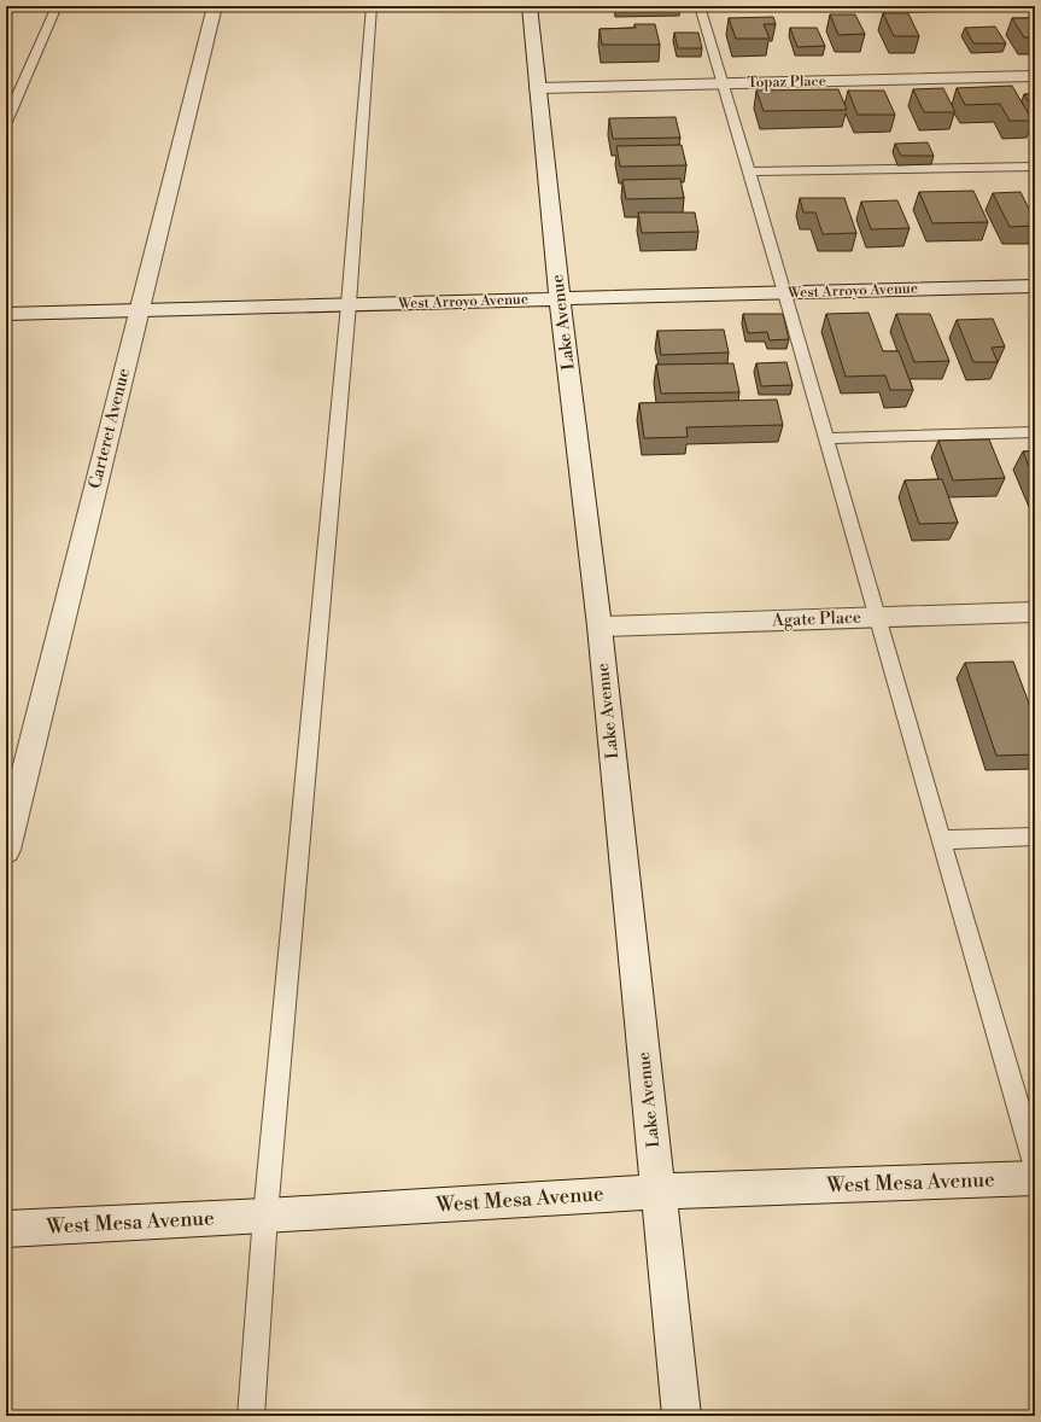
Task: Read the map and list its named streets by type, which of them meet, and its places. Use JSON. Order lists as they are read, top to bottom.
{
  "streets": {
    "street": [
      "Topaz Place",
      "West Arroyo Avenue",
      "Lake Avenue",
      "Carteret Avenue",
      "Agate Place",
      "West Mesa Avenue"
    ]
  },
  "crossings": [
    ["Topaz Place", "Lake Avenue"],
    ["West Arroyo Avenue", "Lake Avenue"],
    ["West Arroyo Avenue", "Carteret Avenue"],
    ["Lake Avenue", "Agate Place"],
    ["Lake Avenue", "West Mesa Avenue"]
  ]
}
